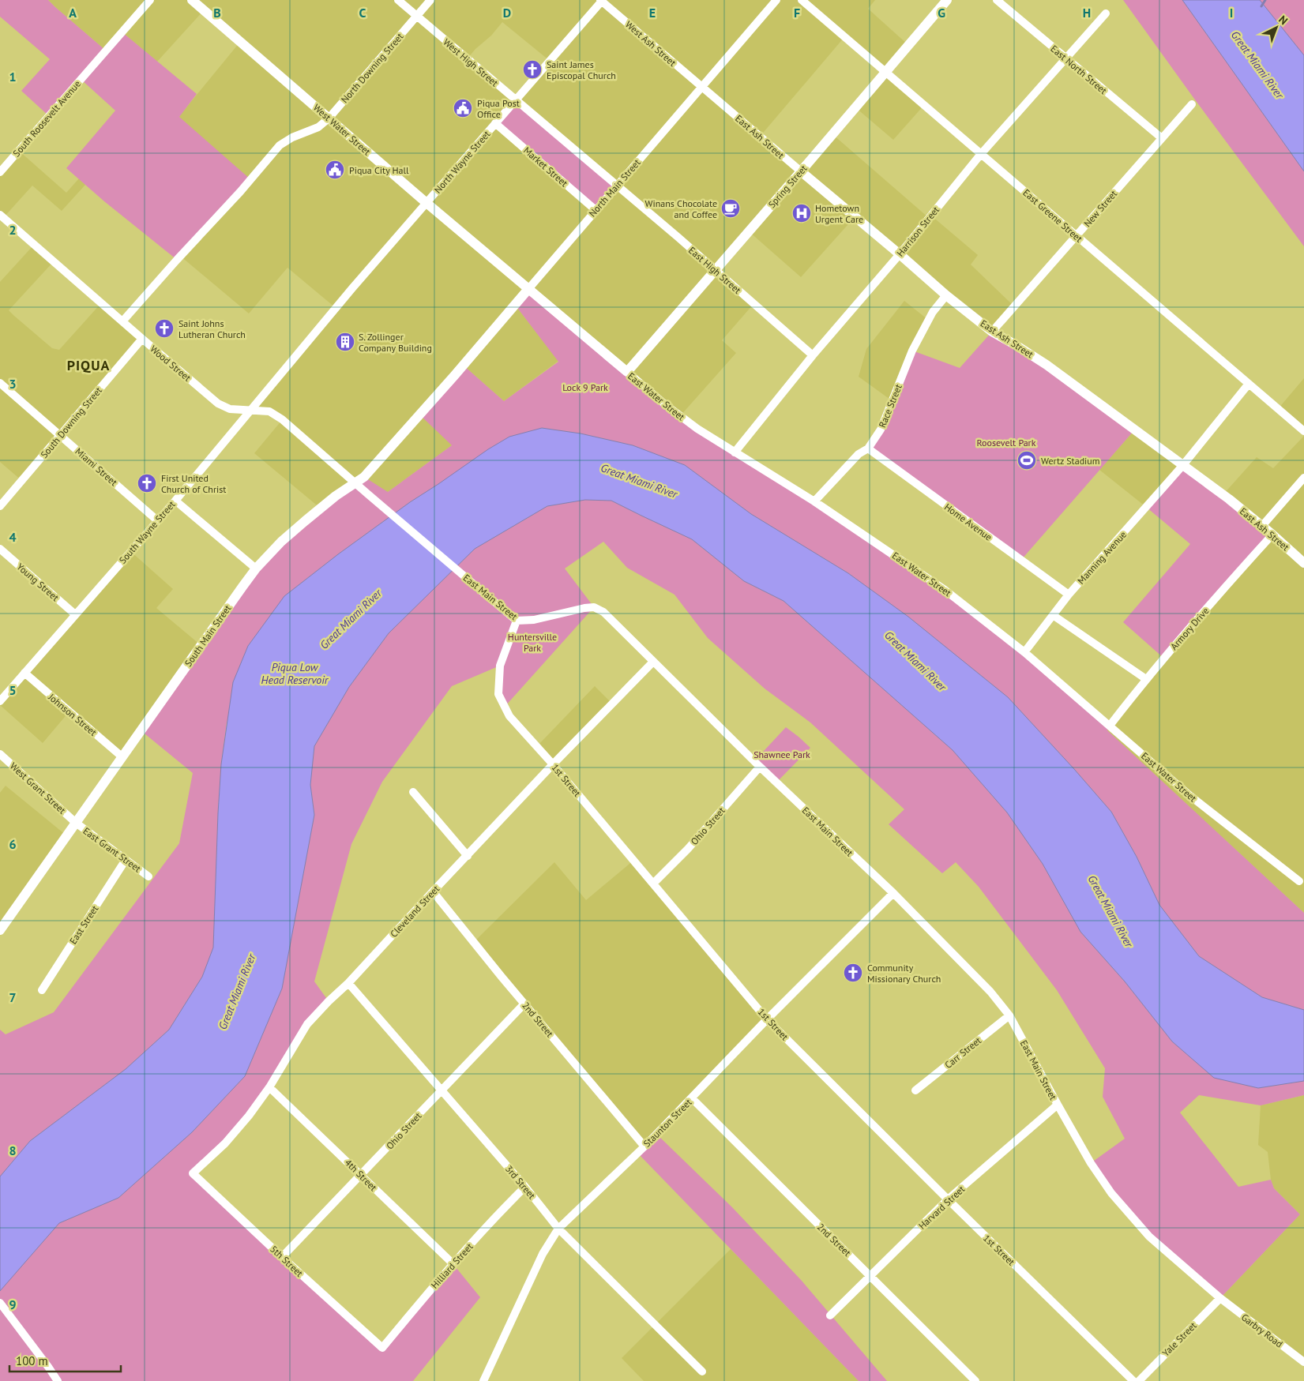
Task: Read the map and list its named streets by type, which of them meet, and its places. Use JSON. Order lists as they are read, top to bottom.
{
  "streets": {
    "main road": [
      "West Water Street",
      "East Ash Street",
      "Spring Street",
      "North Main Street",
      "East Water Street",
      "South Main Street"
    ],
    "street": [
      "West Ash Street",
      "West High Street",
      "North Downing Street",
      "East North Street",
      "South Roosevelt Avenue",
      "North Wayne Street",
      "Market Street",
      "New Street",
      "East Greene Street",
      "Harrison Street",
      "East High Street",
      "Wood Street",
      "Race Street",
      "South Downing Street",
      "Miami Street",
      "Home Avenue",
      "South Wayne Street",
      "Manning Avenue",
      "Young Street",
      "East Main Street",
      "Armory Drive",
      "Johnson Street",
      "1st Street",
      "West Grant Street",
      "Ohio Street",
      "East Grant Street",
      "Cleveland Street",
      "East Street",
      "2nd Street",
      "Carr Street",
      "Staunton Street",
      "4th Street",
      "3rd Street",
      "Harvard Street",
      "5th Street",
      "Hilliard Street",
      "Garbry Road",
      "Yale Street"
    ]
  },
  "crossings": [
    ["West Ash Street", "East Ash Street"],
    ["West Ash Street", "North Wayne Street"],
    ["West Ash Street", "North Main Street"],
    ["West High Street", "North Downing Street"],
    ["West High Street", "North Wayne Street"],
    ["West High Street", "North Main Street"],
    ["West High Street", "East High Street"],
    ["North Downing Street", "West Water Street"],
    ["North Downing Street", "Wood Street"],
    ["East North Street", "New Street"],
    ["East North Street", "Harrison Street"],
    ["West Water Street", "North Wayne Street"],
    ["West Water Street", "North Main Street"],
    ["West Water Street", "East Water Street"],
    ["East Ash Street", "Spring Street"],
    ["East Ash Street", "North Main Street"],
    ["East Ash Street", "New Street"],
    ["East Ash Street", "Harrison Street"],
    ["East Ash Street", "Race Street"],
    ["East Ash Street", "Manning Avenue"],
    ["East Ash Street", "Armory Drive"],
    ["North Wayne Street", "Market Street"],
    ["North Wayne Street", "South Wayne Street"],
    ["Market Street", "North Main Street"],
    ["Spring Street", "East Greene Street"],
    ["Spring Street", "East High Street"],
    ["Spring Street", "East Water Street"],
    ["North Main Street", "East High Street"],
    ["North Main Street", "East Water Street"],
    ["North Main Street", "South Main Street"],
    ["New Street", "East Greene Street"],
    ["East Greene Street", "Harrison Street"],
    ["East Greene Street", "Manning Avenue"],
    ["Harrison Street", "East High Street"],
    ["Harrison Street", "East Water Street"],
    ["Wood Street", "South Downing Street"],
    ["Wood Street", "South Wayne Street"],
    ["Wood Street", "East Main Street"],
    ["Wood Street", "South Main Street"],
    ["East Water Street", "Race Street"],
    ["East Water Street", "Manning Avenue"],
    ["East Water Street", "Armory Drive"],
    ["Race Street", "Home Avenue"],
    ["South Downing Street", "Miami Street"],
    ["Miami Street", "South Wayne Street"],
    ["Home Avenue", "Manning Avenue"],
    ["South Wayne Street", "Young Street"],
    ["South Wayne Street", "Johnson Street"],
    ["East Main Street", "South Main Street"],
    ["East Main Street", "1st Street"],
    ["East Main Street", "Ohio Street"],
    ["East Main Street", "Cleveland Street"],
    ["East Main Street", "Carr Street"],
    ["East Main Street", "Staunton Street"],
    ["East Main Street", "Harvard Street"],
    ["East Main Street", "Garbry Road"],
    ["East Main Street", "Yale Street"],
    ["South Main Street", "Johnson Street"],
    ["South Main Street", "West Grant Street"],
    ["South Main Street", "East Grant Street"],
    ["1st Street", "Ohio Street"],
    ["1st Street", "Cleveland Street"],
    ["1st Street", "Staunton Street"],
    ["1st Street", "Harvard Street"],
    ["West Grant Street", "East Grant Street"],
    ["Ohio Street", "2nd Street"],
    ["Ohio Street", "4th Street"],
    ["Ohio Street", "3rd Street"],
    ["Ohio Street", "5th Street"],
    ["East Grant Street", "East Street"],
    ["Cleveland Street", "2nd Street"],
    ["Cleveland Street", "4th Street"],
    ["Cleveland Street", "3rd Street"],
    ["Cleveland Street", "5th Street"],
    ["2nd Street", "Staunton Street"],
    ["2nd Street", "Harvard Street"],
    ["Staunton Street", "3rd Street"],
    ["4th Street", "Hilliard Street"],
    ["3rd Street", "Hilliard Street"],
    ["5th Street", "Hilliard Street"],
    ["Garbry Road", "Yale Street"]
  ],
  "districts": ["PIQUA"],
  "water": ["Great Miami River", "Piqua Low Head Reservoir"],
  "parks": [
    "Lock 9 Park",
    "Roosevelt Park",
    "Huntersville Park",
    "Shawnee Park"
  ],
  "places": {
    "church": [
      "Saint James Episcopal Church",
      "Saint Johns Lutheran Church",
      "First United Church of Christ",
      "Community Missionary Church"
    ],
    "public building": ["Piqua Post Office", "Piqua City Hall"],
    "cafe": ["Winans Chocolate and Coffee"],
    "hospital": ["Hometown Urgent Care"],
    "building": ["S. Zollinger Company Building"],
    "sports": ["Wertz Stadium"]
  },
  "scale_bar": "100 m",
  "north": "top right",
  "grid": {
    "columns": [
      "A",
      "B",
      "C",
      "D",
      "E",
      "F",
      "G",
      "H",
      "I"
    ],
    "rows": [
      "1",
      "2",
      "3",
      "4",
      "5",
      "6",
      "7",
      "8",
      "9"
    ]
  }
}
